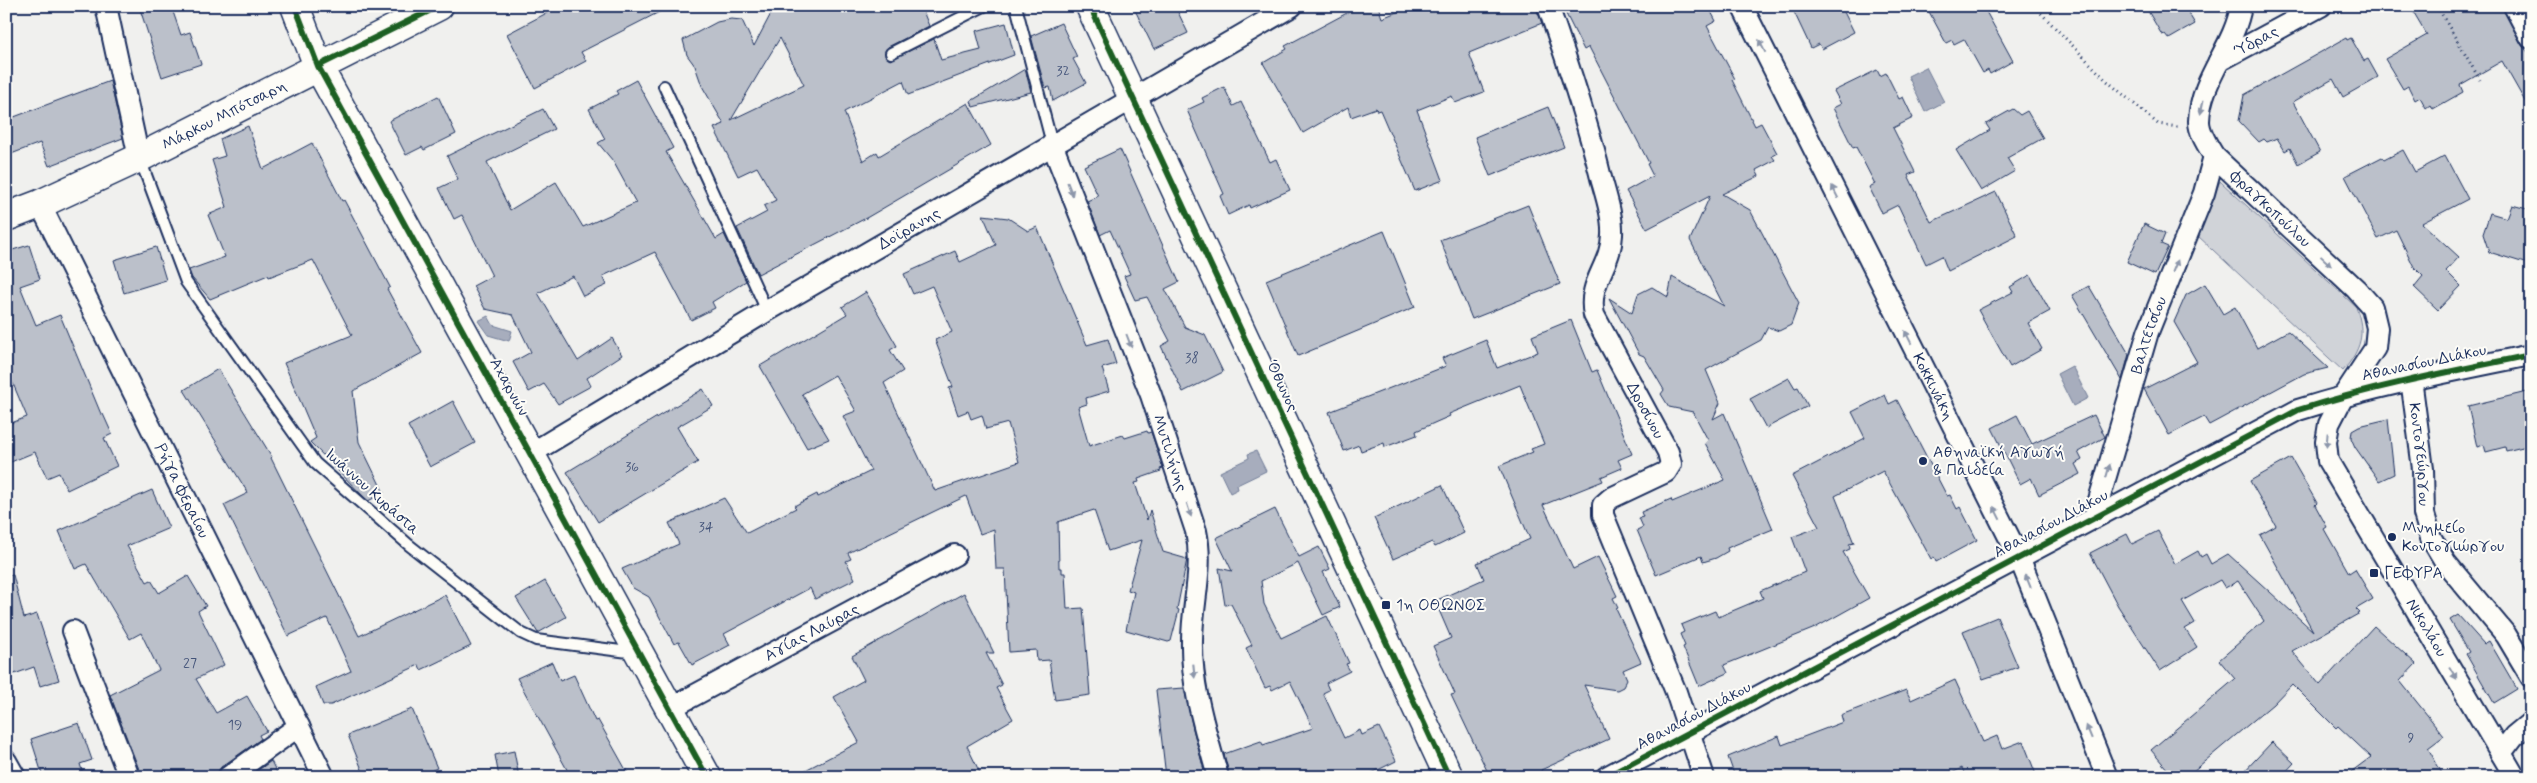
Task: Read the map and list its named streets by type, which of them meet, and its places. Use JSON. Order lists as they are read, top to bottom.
{
  "streets": {
    "street": [
      "Ύδρας",
      "Μάρκου Μπότσαρη",
      "Φραγκοπούλου",
      "Δοϊρανης",
      "Βαλτετσίου",
      "Αθανασίου Διάκου",
      "Όθωνος",
      "Αχαρνών",
      "Κοκκινάκη",
      "Δροσίνου",
      "Μυτιλήνης",
      "Κοντογεώργου",
      "Ρήγα Φεραίου",
      "Νικολάου",
      "Αγίας Λαύρας"
    ],
    "lane": ["Ιωάννου Κυράστα"]
  },
  "crossings": [
    ["Μάρκου Μπότσαρη", "Αχαρνών"],
    ["Μάρκου Μπότσαρη", "Ρήγα Φεραίου"],
    ["Μάρκου Μπότσαρη", "Ιωάννου Κυράστα"],
    ["Φραγκοπούλου", "Βαλτετσίου"],
    ["Φραγκοπούλου", "Αθανασίου Διάκου"],
    ["Φραγκοπούλου", "Νικολάου"],
    ["Δοϊρανης", "Όθωνος"],
    ["Δοϊρανης", "Αχαρνών"],
    ["Δοϊρανης", "Μυτιλήνης"],
    ["Βαλτετσίου", "Αθανασίου Διάκου"],
    ["Αθανασίου Διάκου", "Κοκκινάκη"],
    ["Αθανασίου Διάκου", "Δροσίνου"],
    ["Αθανασίου Διάκου", "Κοντογεώργου"],
    ["Αθανασίου Διάκου", "Νικολάου"],
    ["Αχαρνών", "Ιωάννου Κυράστα"],
    ["Αχαρνών", "Αγίας Λαύρας"]
  ],
  "one_way": [
    "Φραγκοπούλου",
    "Βαλτετσίου",
    "Κοκκινάκη",
    "Μυτιλήνης",
    "Νικολάου"
  ],
  "places": {
    "other": ["Αθηναϊκή Αγωγή & Παιδεία", "Μνημείο Κοντογιώργου"],
    "transit": ["ΓΕΦΥΡΑ", "1η ΟΘΩΝΟΣ"]
  },
  "house_numbers": [
    "32",
    "38",
    "36",
    "34",
    "27",
    "19",
    "9"
  ]
}
